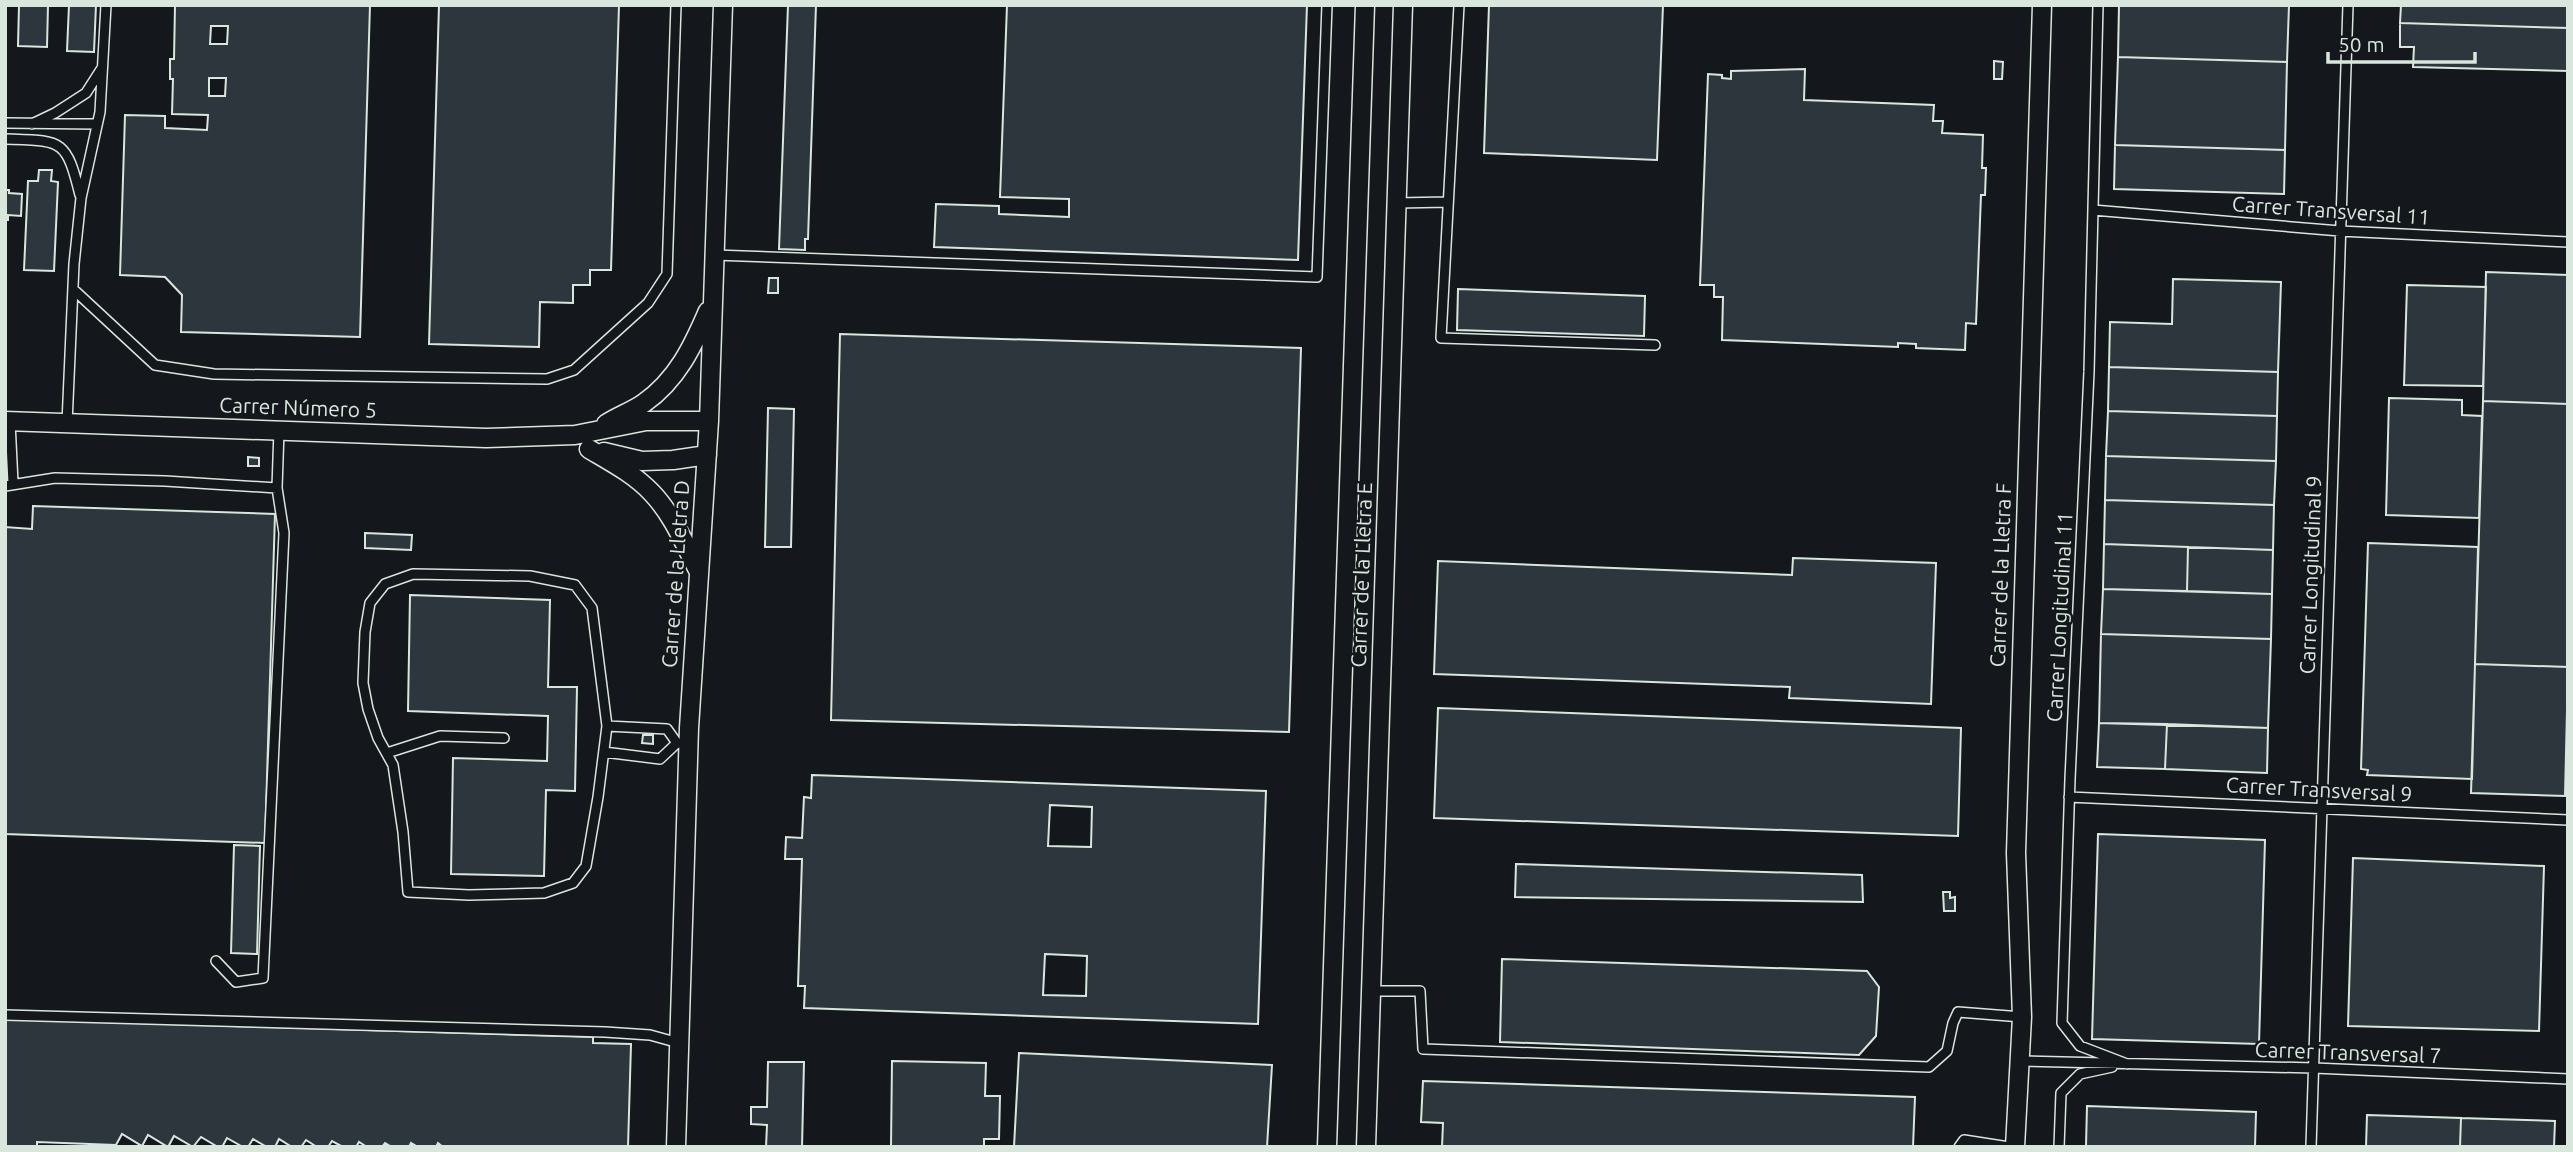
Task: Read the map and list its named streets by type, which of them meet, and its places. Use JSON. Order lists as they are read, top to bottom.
{
  "streets": {
    "street": [
      "Carrer Número 5",
      "Carrer de la Lletra D",
      "Carrer de la Lletra E",
      "Carrer de la Lletra F"
    ],
    "lane": [
      "Carrer Transversal 11",
      "Carrer Longitudinal 9",
      "Carrer Longitudinal 11",
      "Carrer Transversal 9",
      "Carrer Transversal 7"
    ]
  },
  "crossings": [
    ["Carrer Transversal 11", "Carrer Longitudinal 9"],
    ["Carrer Transversal 11", "Carrer Longitudinal 11"],
    ["Carrer Longitudinal 9", "Carrer Transversal 9"],
    ["Carrer Longitudinal 9", "Carrer Transversal 7"],
    ["Carrer Longitudinal 11", "Carrer Transversal 9"],
    ["Carrer Longitudinal 11", "Carrer Transversal 7"]
  ],
  "scale_bar": "50 m"
}
